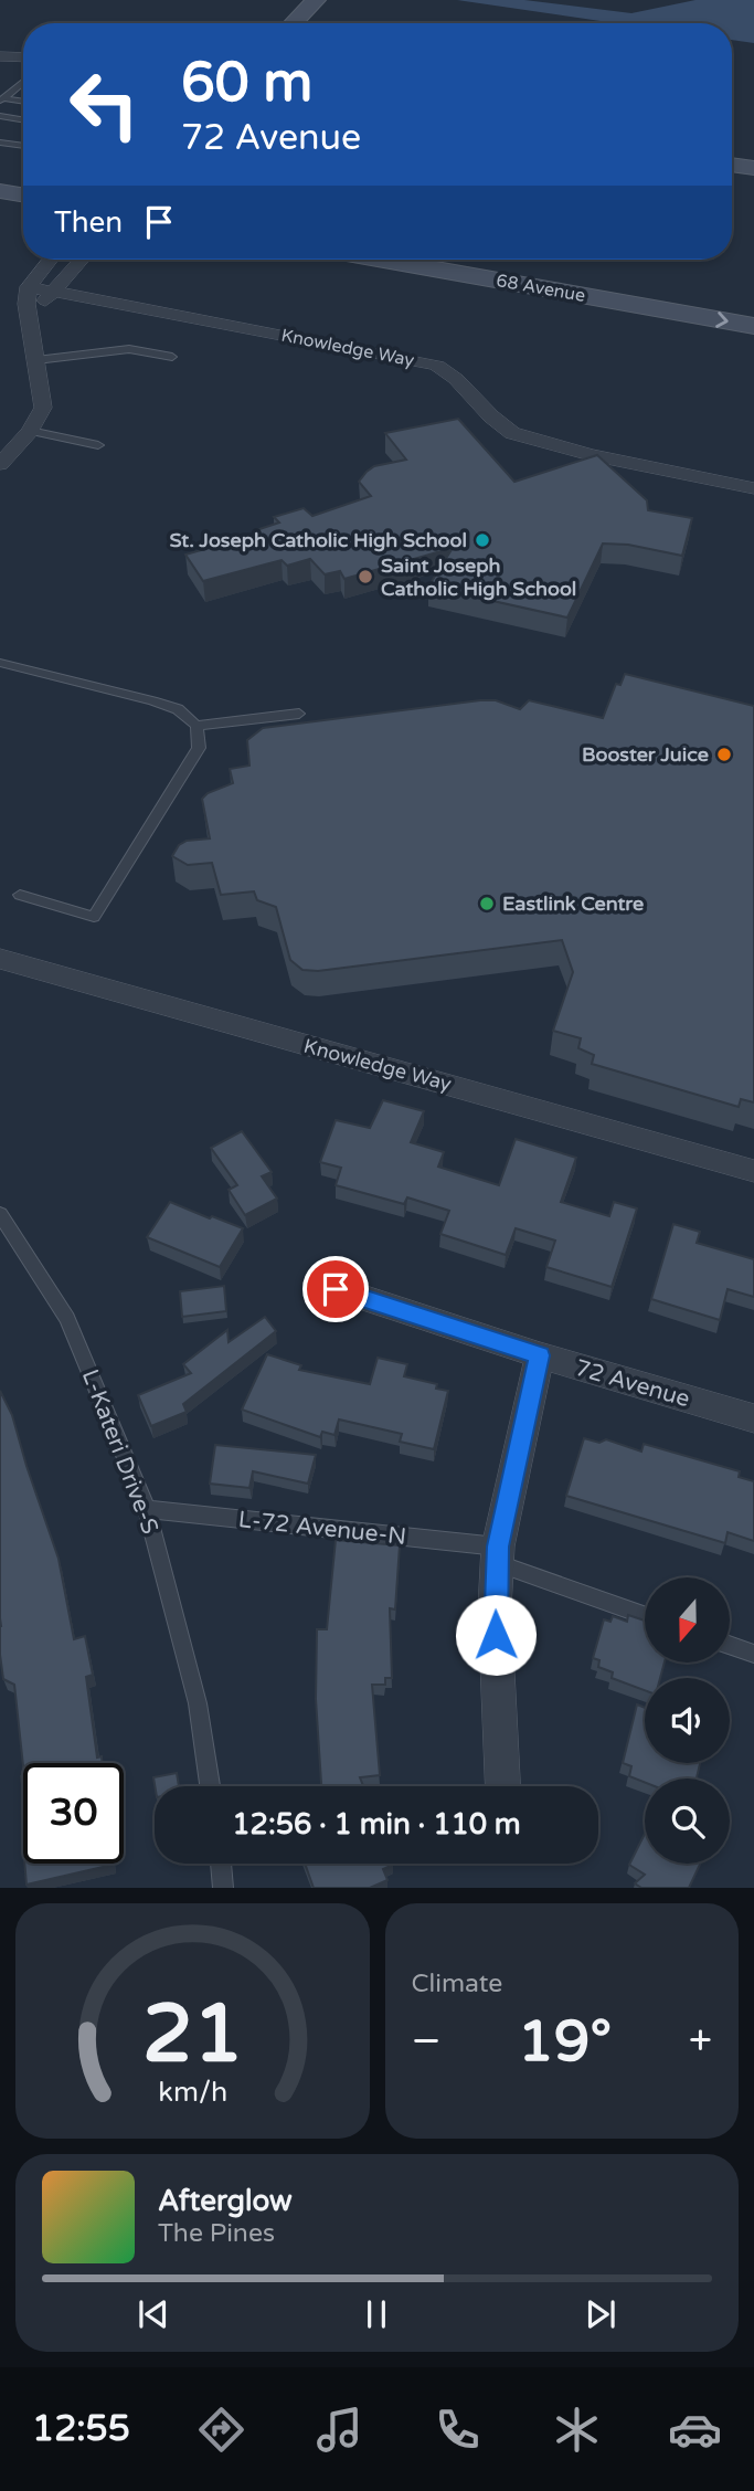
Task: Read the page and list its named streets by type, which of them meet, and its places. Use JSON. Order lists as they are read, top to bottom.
{
  "streets": {
    "main road": ["68 Avenue"],
    "street": ["Knowledge Way", "72 Avenue"],
    "lane": ["L-Kateri Drive-S", "L-72 Avenue-N"]
  },
  "crossings": [
    ["L-Kateri Drive-S", "L-72 Avenue-N"]
  ],
  "places": [
    "St. Joseph Catholic High School",
    "Saint Joseph Catholic High School",
    "Booster Juice",
    "Eastlink Centre"
  ],
  "north": "bottom",
  "page": {
    "turn": ["60 m", "72 Avenue"],
    "then": "Then",
    "limit": "30",
    "trip": "12:56 · 1 min · 110 m",
    "tile": "Climate",
    "heat": ["−", "19°", "+"],
    "song": ["Afterglow", "The Pines"],
    "tabs": "12:55",
    "gauge": ["21", "km/h"]
  }
}
